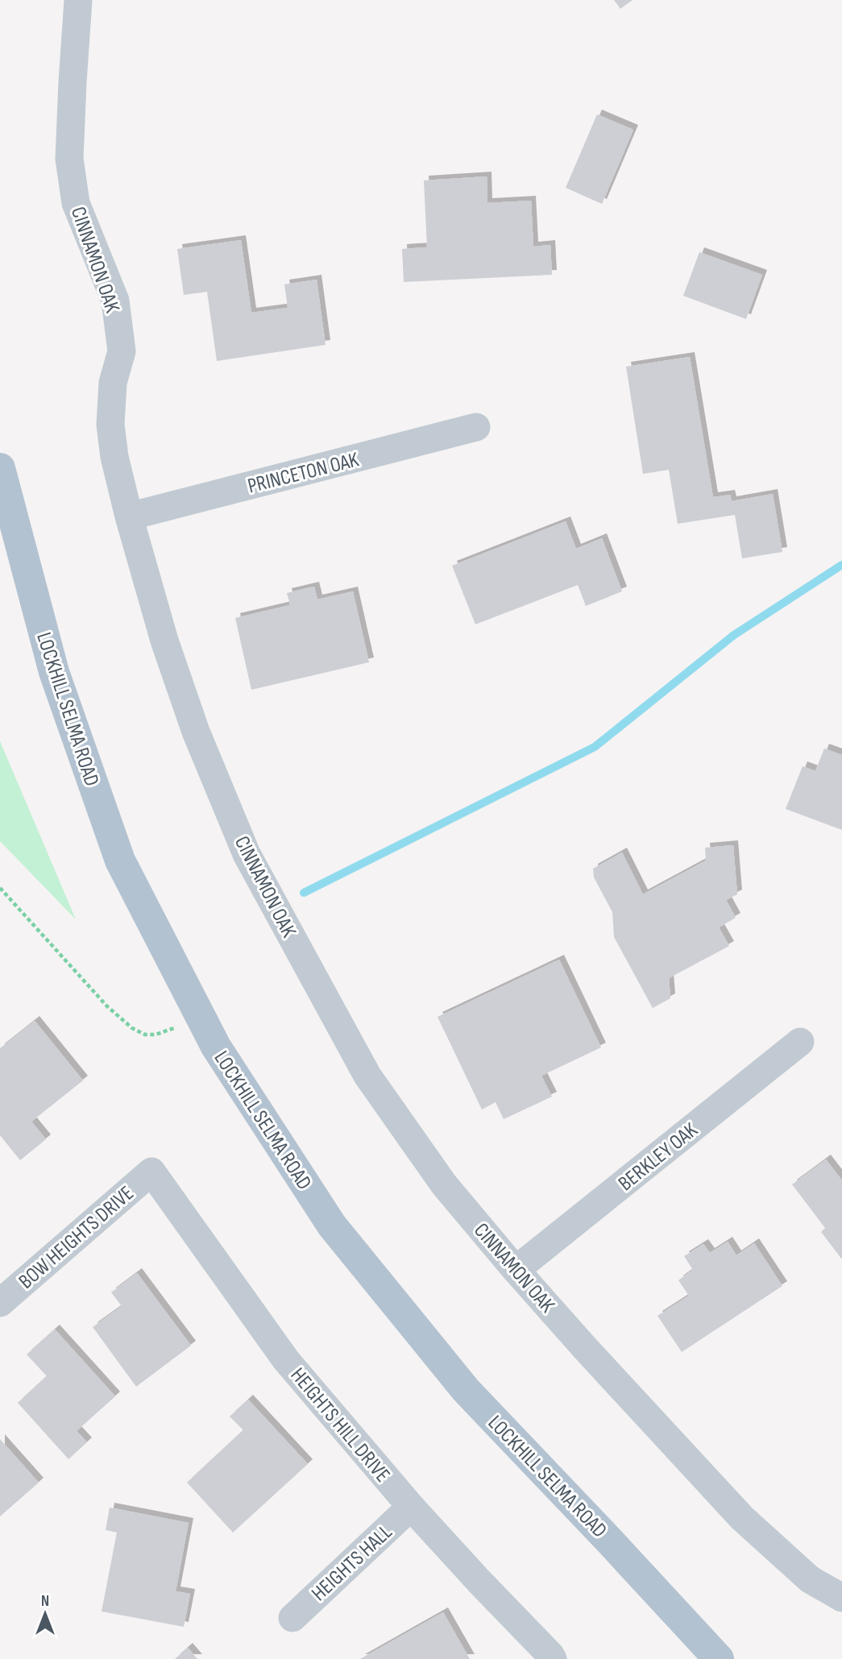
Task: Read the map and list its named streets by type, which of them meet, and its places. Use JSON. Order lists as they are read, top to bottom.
{
  "streets": {
    "main road": ["LOCKHILL SELMA ROAD"],
    "street": [
      "CINNAMON OAK",
      "PRINCETON OAK",
      "BERKLEY OAK",
      "BOW HEIGHTS DRIVE",
      "HEIGHTS HILL DRIVE",
      "HEIGHTS HALL"
    ]
  },
  "crossings": [
    ["CINNAMON OAK", "PRINCETON OAK"],
    ["CINNAMON OAK", "BERKLEY OAK"],
    ["BOW HEIGHTS DRIVE", "HEIGHTS HILL DRIVE"],
    ["HEIGHTS HILL DRIVE", "HEIGHTS HALL"]
  ],
  "north": "top"
}
